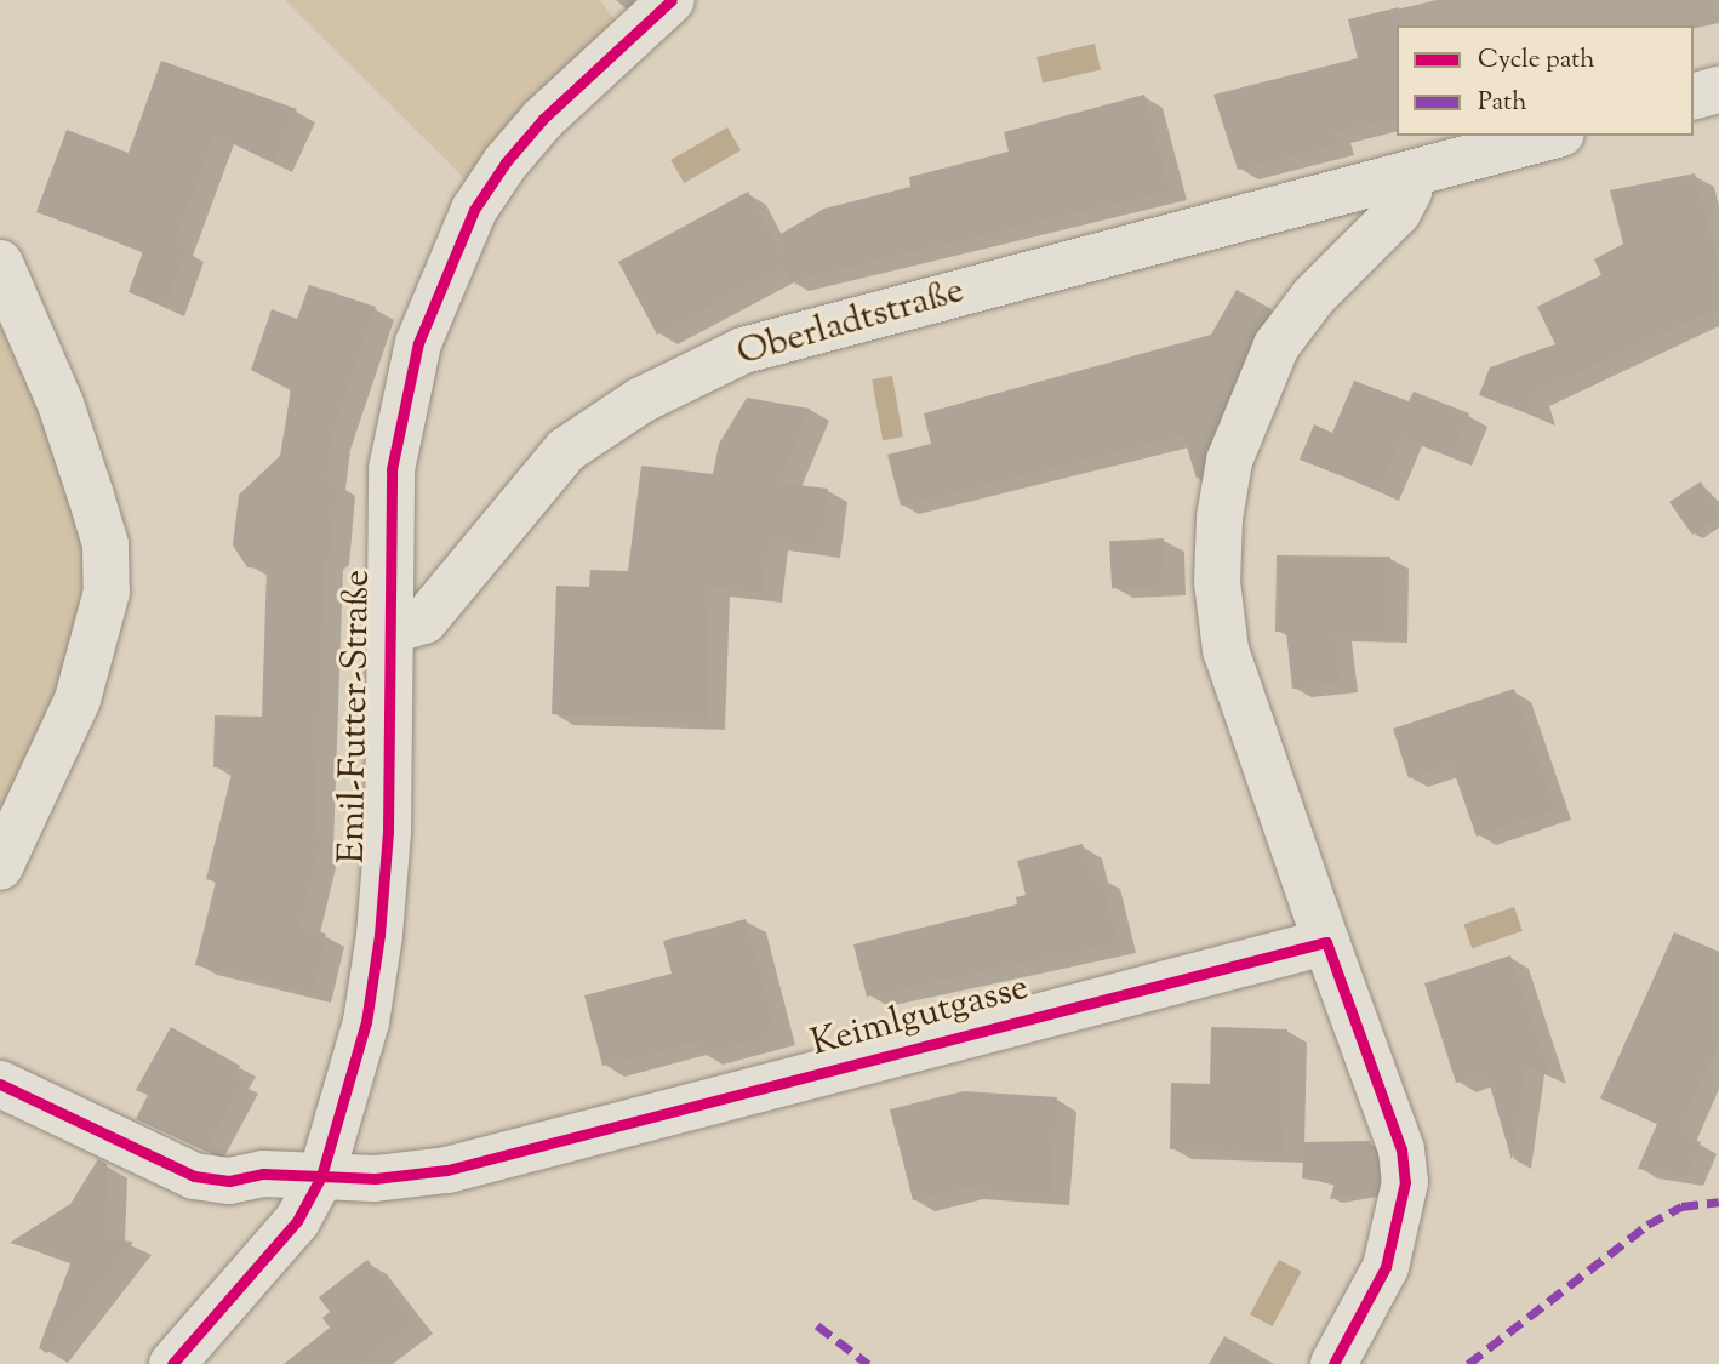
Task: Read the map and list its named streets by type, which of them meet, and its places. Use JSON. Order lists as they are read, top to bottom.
{
  "streets": {
    "street": ["Oberladtstraße", "Emil-Futter-Straße", "Keimlgutgasse"]
  },
  "crossings": [
    ["Oberladtstraße", "Emil-Futter-Straße"],
    ["Emil-Futter-Straße", "Keimlgutgasse"]
  ],
  "legend": ["Cycle path", "Path"]
}
